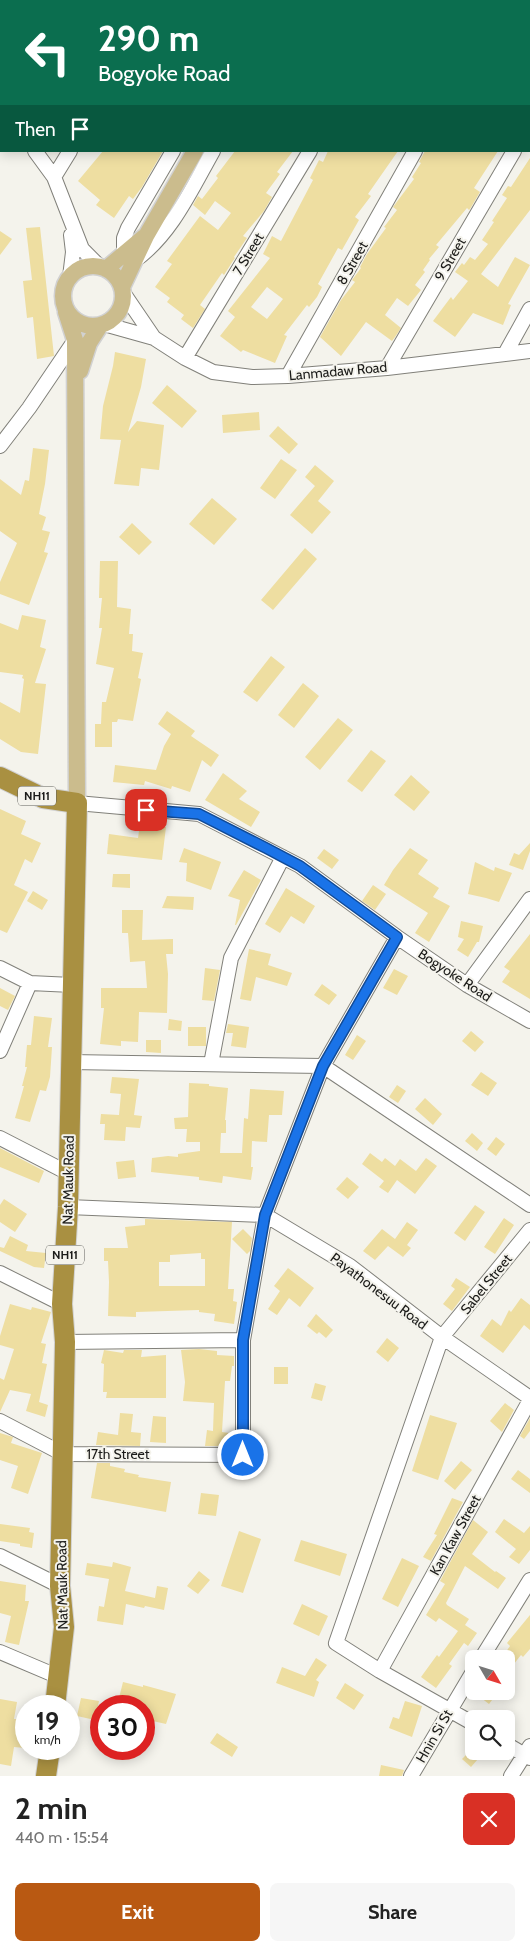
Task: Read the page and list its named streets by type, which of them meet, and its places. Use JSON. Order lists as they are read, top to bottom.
{
  "streets": {
    "highway": ["NH11", "Bogyoke Road", "Nat Mauk Road"],
    "street": [
      "7 Street",
      "9 Street",
      "8 Street",
      "Lanmadaw Road",
      "Sabel Street",
      "Payathonesuu Road",
      "17th Street",
      "Kan Kaw Street",
      "Hnin Si St"
    ]
  },
  "crossings": [
    ["7 Street", "Lanmadaw Road"],
    ["9 Street", "Lanmadaw Road"],
    ["8 Street", "Lanmadaw Road"],
    ["Bogyoke Road", "Nat Mauk Road"],
    ["Nat Mauk Road", "Payathonesuu Road"],
    ["Nat Mauk Road", "17th Street"],
    ["Sabel Street", "Payathonesuu Road"],
    ["Payathonesuu Road", "Kan Kaw Street"]
  ],
  "north": "bottom right",
  "page": {
    "turn": ["290 m", "Bogyoke Road"],
    "then": "Then",
    "speed": "19 km/h",
    "limit": "30",
    "heading": ["2 min", "440 m · 15:54"],
    "buttons": ["Exit", "Share"]
  }
}
